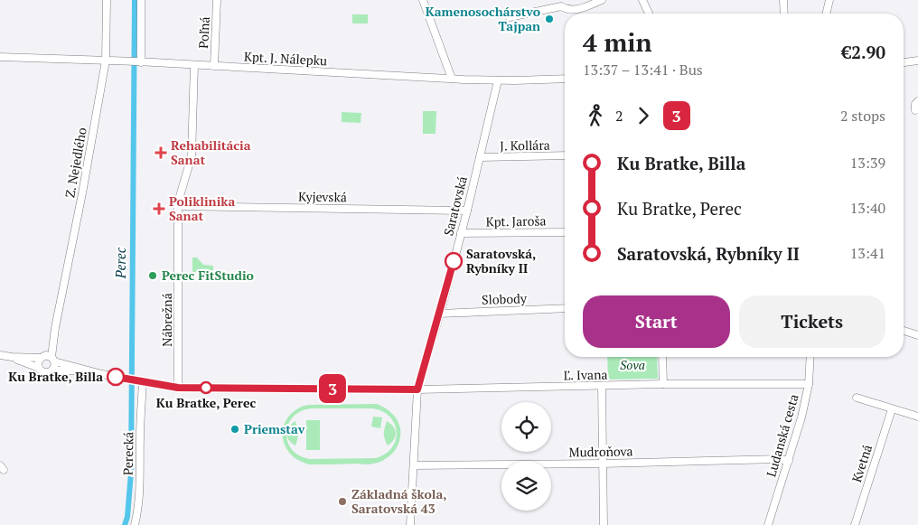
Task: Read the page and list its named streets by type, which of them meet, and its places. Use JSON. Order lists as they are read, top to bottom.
{
  "streets": {
    "street": [
      "Poľná",
      "Kpt. J. Nálepku",
      "J. Kollára",
      "Z. Nejedlého",
      "Kyjevská",
      "Saratovská",
      "Kpt. Jaroša",
      "Slobody",
      "Nábrežná",
      "Ľ. Ivana",
      "Ludanská cesta",
      "Mudroňova",
      "Perecká",
      "Kvetná"
    ]
  },
  "crossings": [
    ["Poľná", "Kpt. J. Nálepku"],
    ["Kpt. J. Nálepku", "Z. Nejedlého"],
    ["Kpt. J. Nálepku", "Saratovská"],
    ["Kpt. J. Nálepku", "Nábrežná"],
    ["J. Kollára", "Saratovská"],
    ["Kyjevská", "Saratovská"],
    ["Kyjevská", "Nábrežná"],
    ["Saratovská", "Kpt. Jaroša"],
    ["Saratovská", "Slobody"],
    ["Saratovská", "Ľ. Ivana"],
    ["Saratovská", "Mudroňova"],
    ["Nábrežná", "Ľ. Ivana"],
    ["Ľ. Ivana", "Ludanská cesta"],
    ["Ľ. Ivana", "Perecká"],
    ["Ludanská cesta", "Mudroňova"]
  ],
  "water": ["Perec"],
  "parks": ["Sova"],
  "places": {
    "other": [
      "Kamenosochárstvo Tajpan",
      "Saratovská, Rybníky II",
      "Perec FitStudio",
      "Ku Bratke, Billa",
      "Ku Bratke, Perec",
      "Priemstav",
      "Základná škola, Saratovská 43"
    ],
    "health": ["Rehabilitácia Sanat", "Poliklinika Sanat"]
  },
  "lines": ["bus line 3"],
  "page": {
    "on_map": "3",
    "heading": ["4 min", "13:37 – 13:41 · Bus", "€2.90"],
    "legs": ["2", "3", "2 stops"],
    "list": [
      {
        "name": "Ku Bratke, Billa",
        "value": "13:39"
      },
      {
        "name": "Ku Bratke, Perec",
        "value": "13:40"
      },
      {
        "name": "Saratovská, Rybníky II",
        "value": "13:41"
      }
    ],
    "buttons": ["Start", "Tickets"]
  }
}
